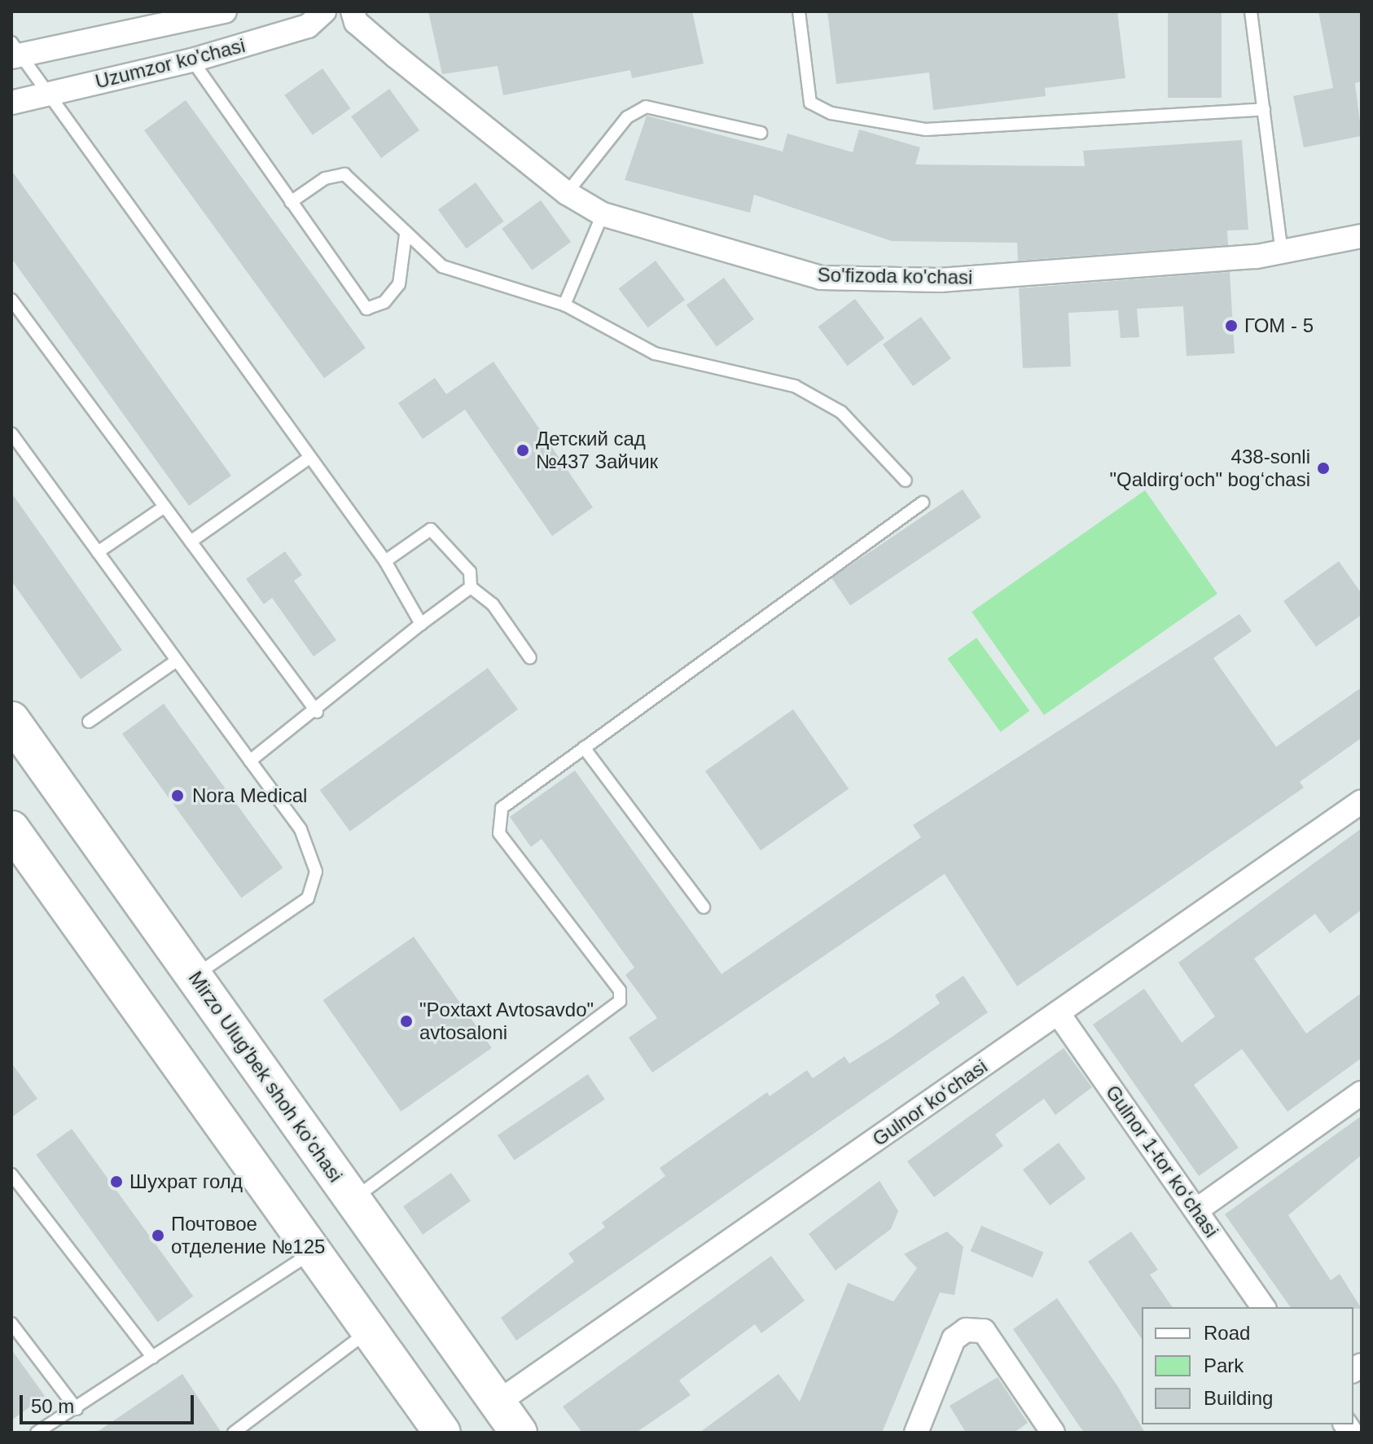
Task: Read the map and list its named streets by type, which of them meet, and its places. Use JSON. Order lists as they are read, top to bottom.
{
  "streets": {
    "main road": ["Mirzo Ulug'bek shoh ko'chasi"],
    "street": [
      "Uzumzor ko'chasi",
      "So'fizoda ko'chasi",
      "Gulnor koʻchasi",
      "Gulnor 1-tor koʻchasi"
    ]
  },
  "crossings": [
    ["Mirzo Ulug'bek shoh ko'chasi", "Gulnor koʻchasi"],
    ["Gulnor koʻchasi", "Gulnor 1-tor koʻchasi"]
  ],
  "places": [
    "ГОМ - 5",
    "Детский сад №437 Зайчик",
    "438-sonli \"Qaldirg‘och\" bog‘chasi",
    "Nora Medical",
    "\"Poxtaxt Avtosavdo\" avtosaloni",
    "Шухрат голд",
    "Почтовое отделение №125"
  ],
  "legend": ["Road", "Park", "Building"],
  "scale_bar": "50 m"
}
